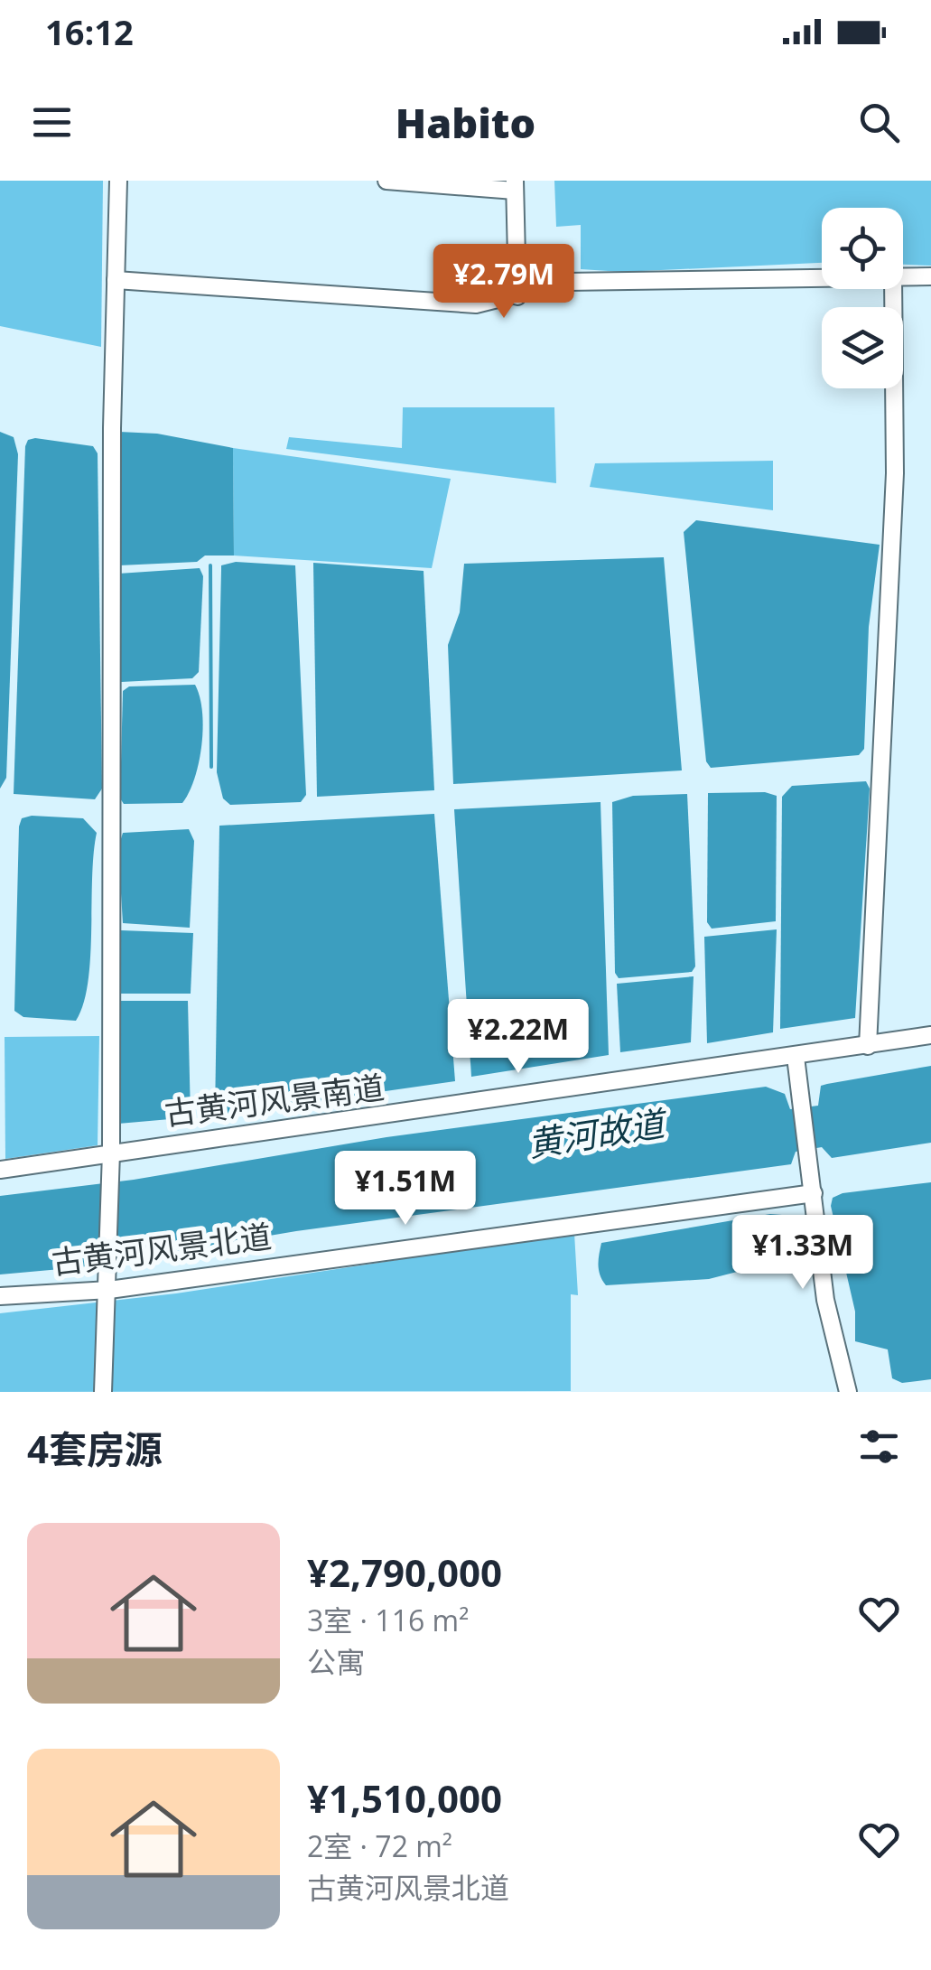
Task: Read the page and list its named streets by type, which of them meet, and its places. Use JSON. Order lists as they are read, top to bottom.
{
  "streets": {
    "street": ["古黄河风景南道", "古黄河风景北道"]
  },
  "water": ["黄河故道"],
  "page": {
    "status": "16:12",
    "header": "Habito",
    "price": [
      "¥2.79M",
      "¥2.22M",
      "¥1.51M",
      "¥1.33M"
    ],
    "heading": "4套房源",
    "list": [
      {
        "name": "¥2,790,000",
        "note": "3室 · 116 m² · 公寓"
      },
      {
        "name": "¥1,510,000",
        "note": "2室 · 72 m² · 古黄河风景北道"
      }
    ]
  }
}
